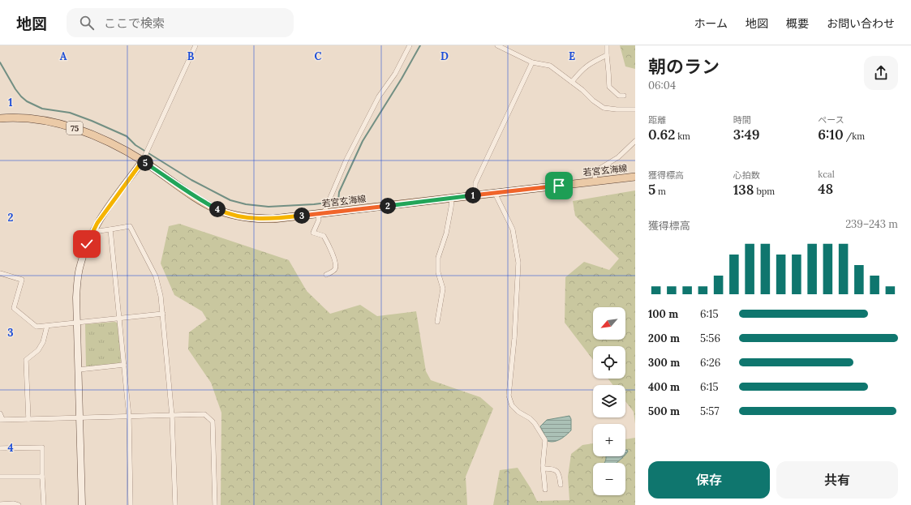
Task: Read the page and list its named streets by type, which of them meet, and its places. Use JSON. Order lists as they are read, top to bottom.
{
  "streets": {
    "main road": ["75", "若宮玄海線"]
  },
  "north": "bottom left",
  "page": {
    "header": "地図",
    "search": "ここで検索",
    "nav": [
      "ホーム",
      "地図",
      "概要",
      "お問い合わせ"
    ],
    "heading": ["朝のラン", "06:04"],
    "stats": [
      ["距離", "0.62 km"],
      ["時間", "3:49"],
      ["ペース", "6:10 /km"],
      ["獲得標高", "5 m"],
      ["心拍数", "138 bpm"],
      ["kcal", "48"]
    ],
    "pins": [
      "5",
      "1",
      "2",
      "4",
      "3"
    ],
    "chart": ["獲得標高", "239–243 m"],
    "list": [
      {
        "name": "100 m",
        "note": "6:15"
      },
      {
        "name": "200 m",
        "note": "5:56"
      },
      {
        "name": "300 m",
        "note": "6:26"
      },
      {
        "name": "400 m",
        "note": "6:15"
      },
      {
        "name": "500 m",
        "note": "5:57"
      }
    ],
    "map_buttons": ["+", "−"],
    "buttons": ["保存", "共有"]
  },
  "grid": {
    "columns": [
      "A",
      "B",
      "C",
      "D",
      "E"
    ],
    "rows": [
      "1",
      "2",
      "3",
      "4"
    ]
  }
}
